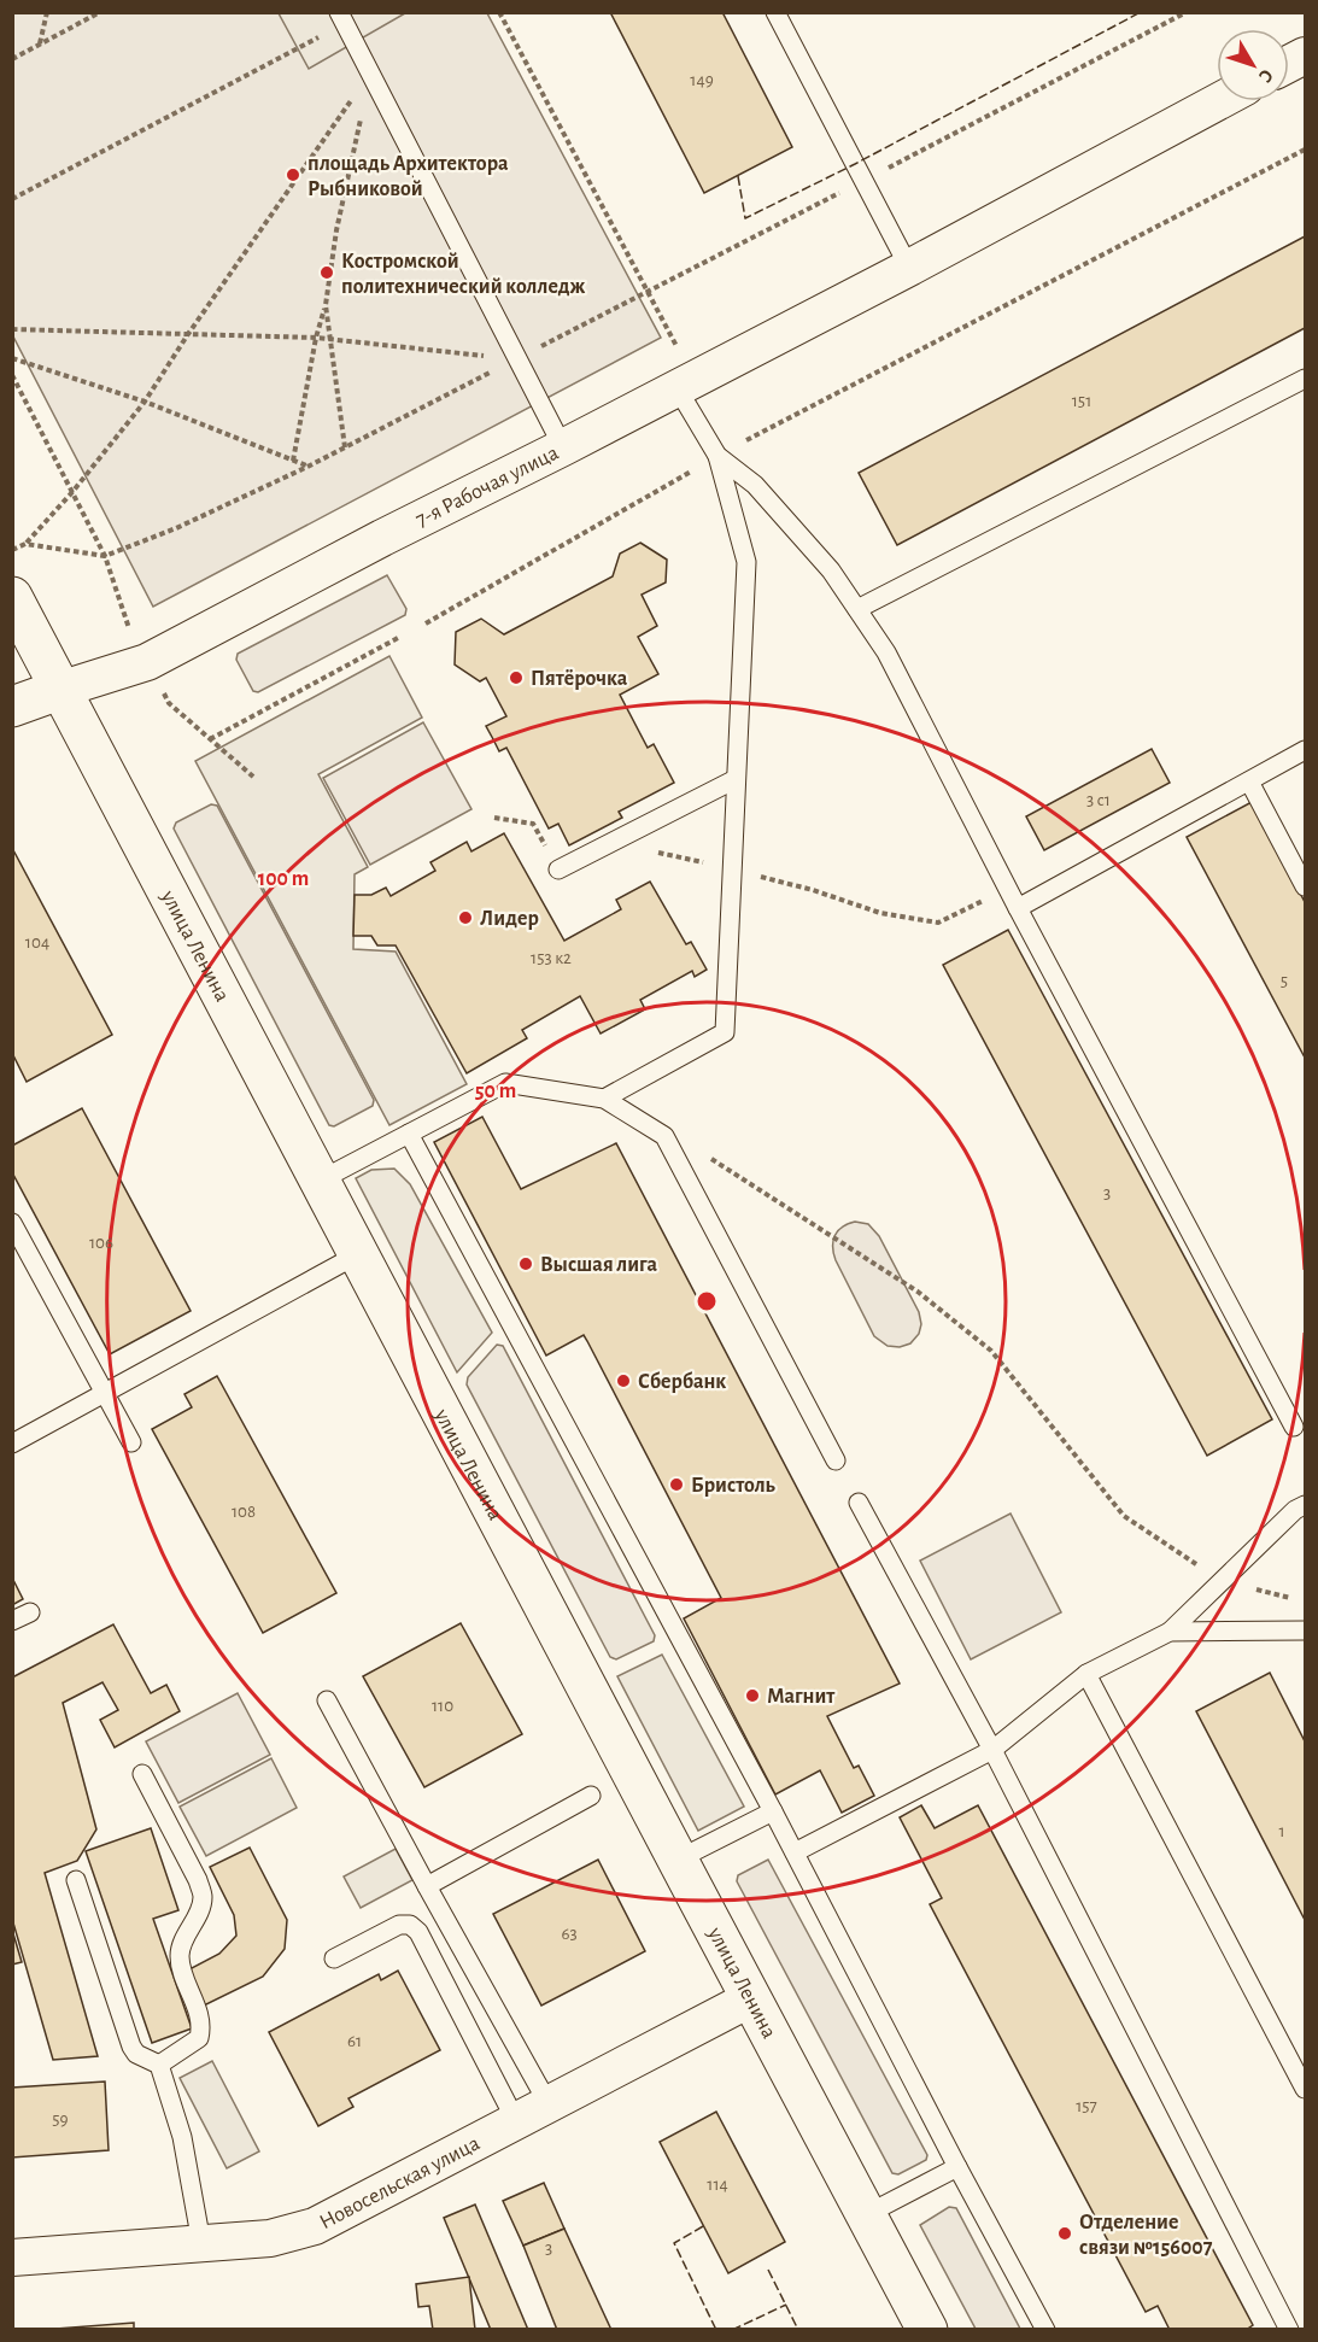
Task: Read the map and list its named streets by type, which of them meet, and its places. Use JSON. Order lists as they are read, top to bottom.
{
  "streets": {
    "main road": ["улица Ленина"],
    "street": ["7-я Рабочая улица", "Новосельская улица"]
  },
  "crossings": [
    ["7-я Рабочая улица", "улица Ленина"],
    ["улица Ленина", "Новосельская улица"]
  ],
  "places": [
    "площадь Архитектора Рыбниковой",
    "Костромской политехнический колледж",
    "Пятёрочка",
    "Лидер",
    "Высшая лига",
    "Сбербанк",
    "Бристоль",
    "Магнит",
    "Отделение связи №156007"
  ],
  "house_numbers": [
    "149",
    "151",
    "3 с1",
    "104",
    "153 к2",
    "5",
    "3",
    "106",
    "108",
    "110",
    "1",
    "63",
    "61",
    "157",
    "59",
    "114",
    "3"
  ],
  "north": "bottom right",
  "rings": ["100 m", "50 m"]
}
